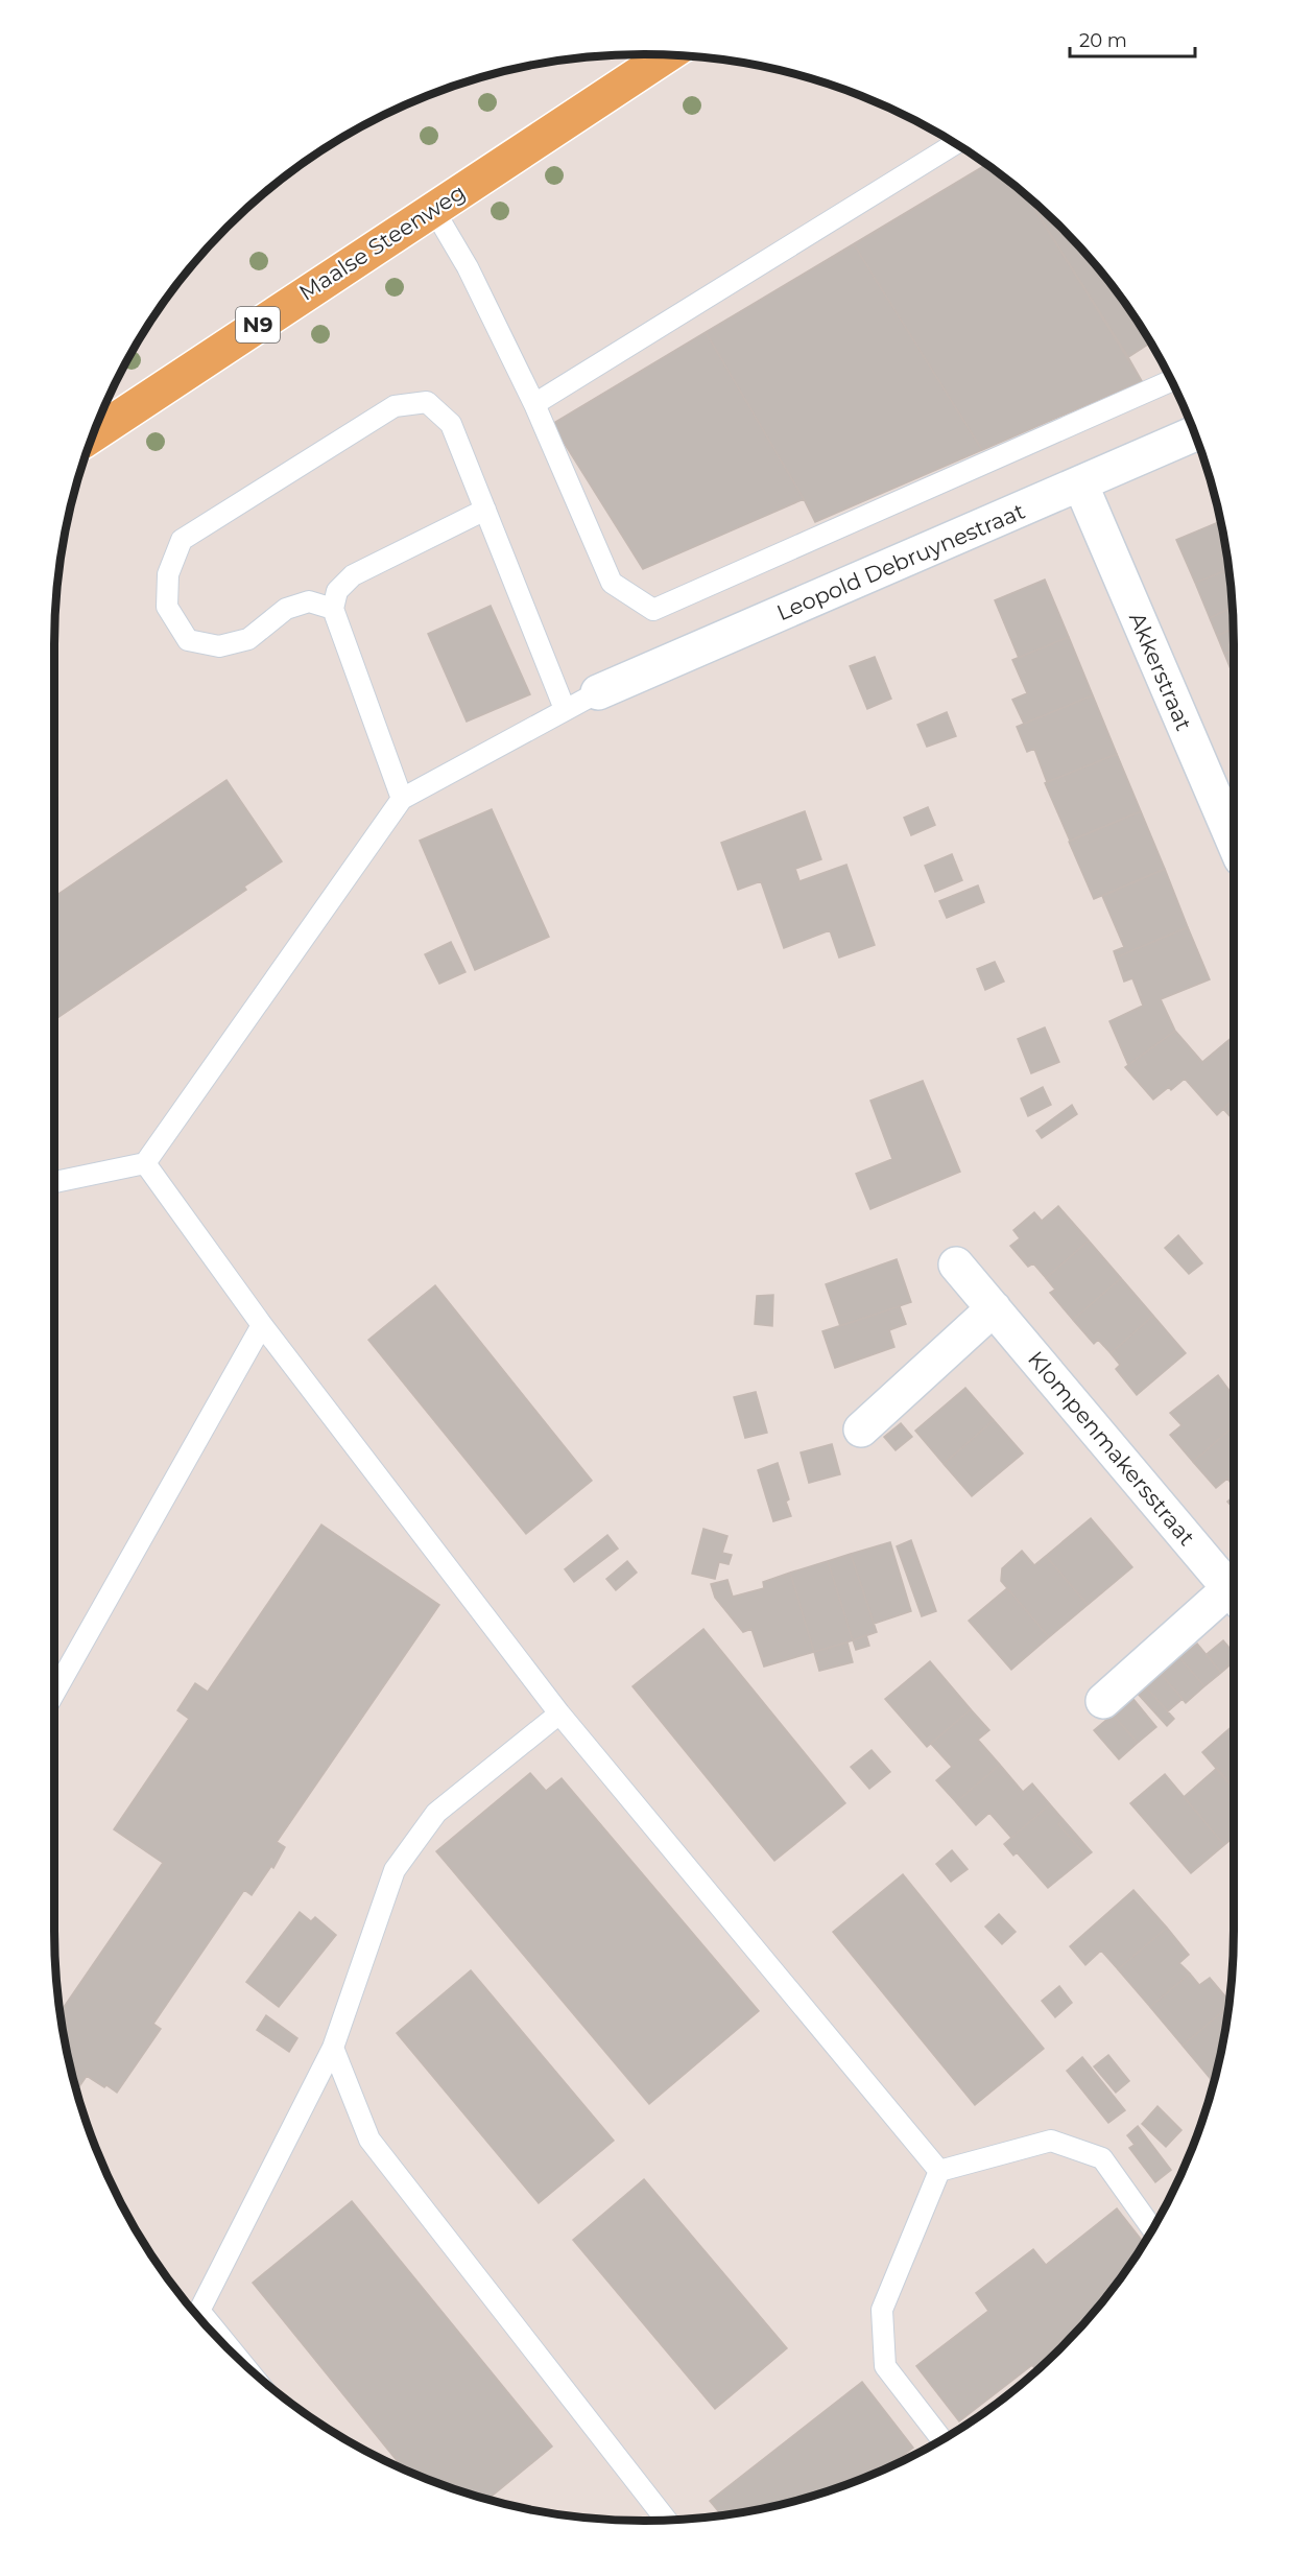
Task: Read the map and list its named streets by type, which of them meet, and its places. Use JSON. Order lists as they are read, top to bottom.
{
  "streets": {
    "main road": ["Maalse Steenweg", "N9"],
    "street": ["Leopold Debruynestraat", "Akkerstraat", "Klompenmakersstraat"]
  },
  "crossings": [
    ["Leopold Debruynestraat", "Akkerstraat"]
  ],
  "scale_bar": "20 m"
}
